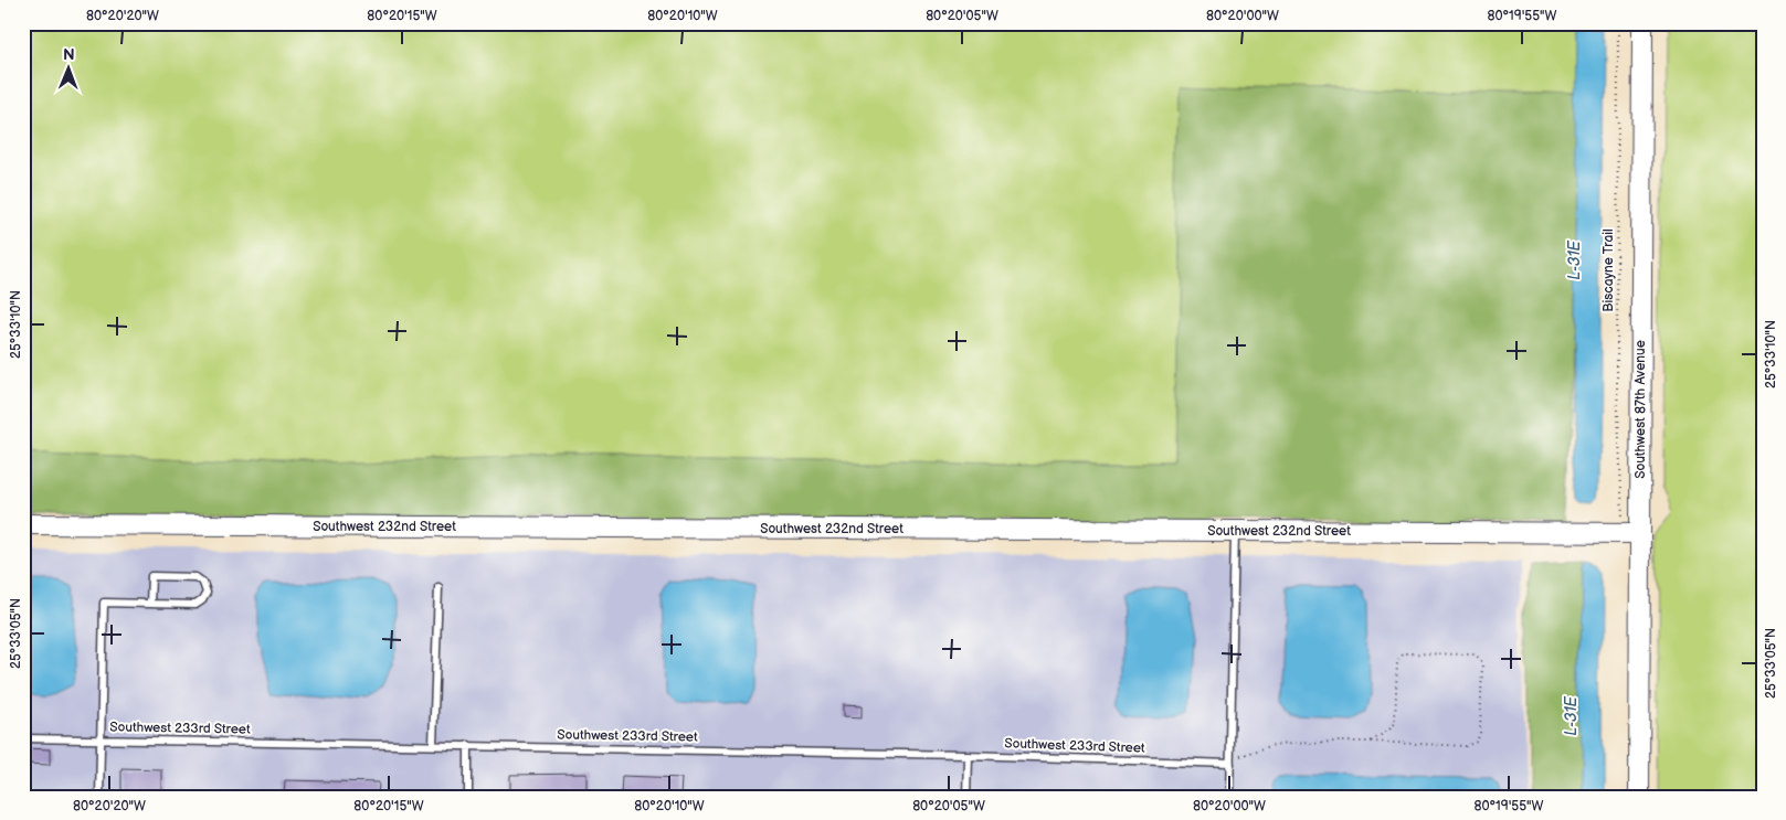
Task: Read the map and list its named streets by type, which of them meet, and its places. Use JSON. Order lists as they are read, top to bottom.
{
  "streets": {
    "street": ["Southwest 87th Avenue", "Southwest 232nd Street"],
    "lane": ["Southwest 233rd Street"],
    "path": ["Biscayne Trail"]
  },
  "crossings": [
    ["Southwest 87th Avenue", "Southwest 232nd Street"]
  ],
  "water": ["L-31E"],
  "north": "top",
  "coordinates": [
    "80°20'20\"W",
    "80°20'15\"W",
    "80°20'10\"W",
    "80°20'05\"W",
    "80°20'00\"W",
    "80°19'55\"W",
    "25°33'10\"N",
    "25°33'05\"N"
  ]
}
